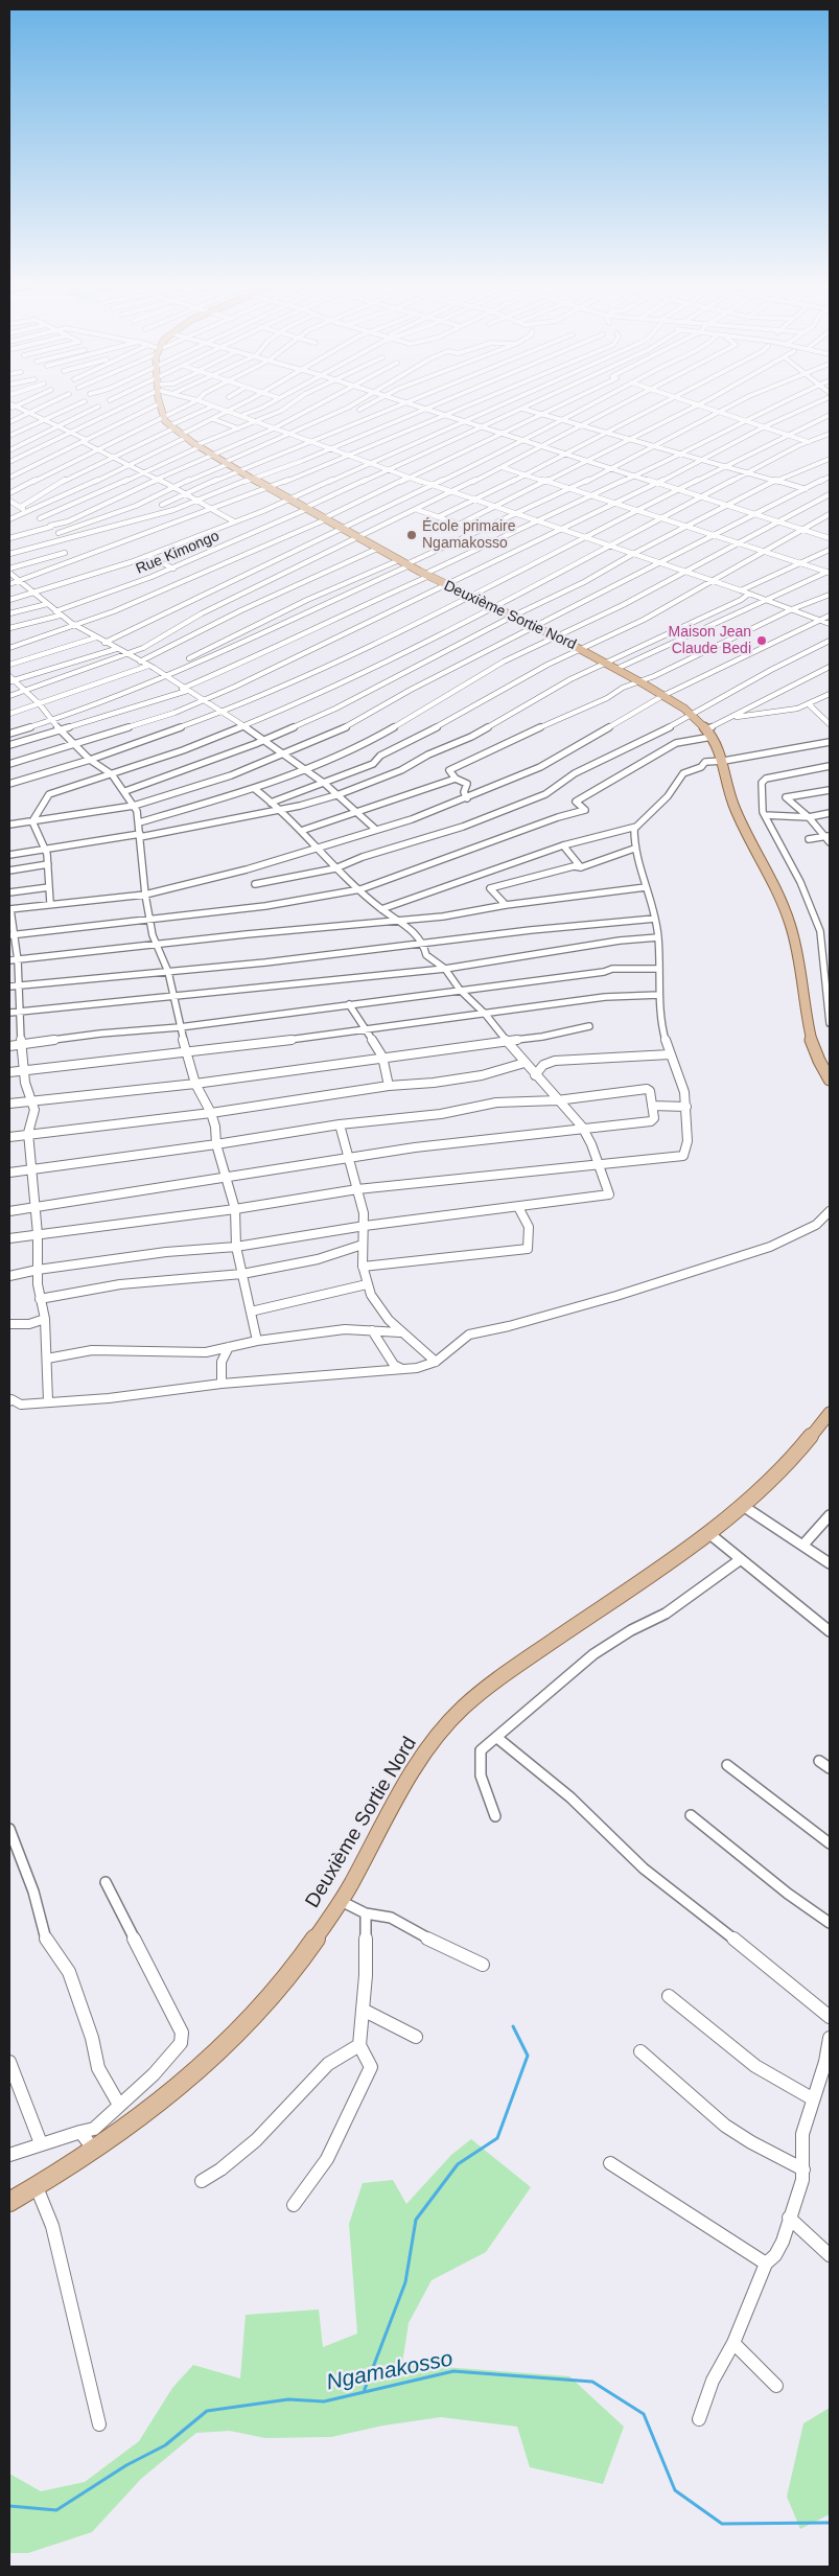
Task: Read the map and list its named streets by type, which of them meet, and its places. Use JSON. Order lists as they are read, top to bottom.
{
  "streets": {
    "main road": ["Deuxième Sortie Nord"],
    "street": ["Rue Kimongo"]
  },
  "crossings": [
    ["Rue Kimongo", "Deuxième Sortie Nord"]
  ],
  "water": ["Ngamakosso"],
  "places": ["École primaire Ngamakosso", "Maison Jean Claude Bedi"]
}
